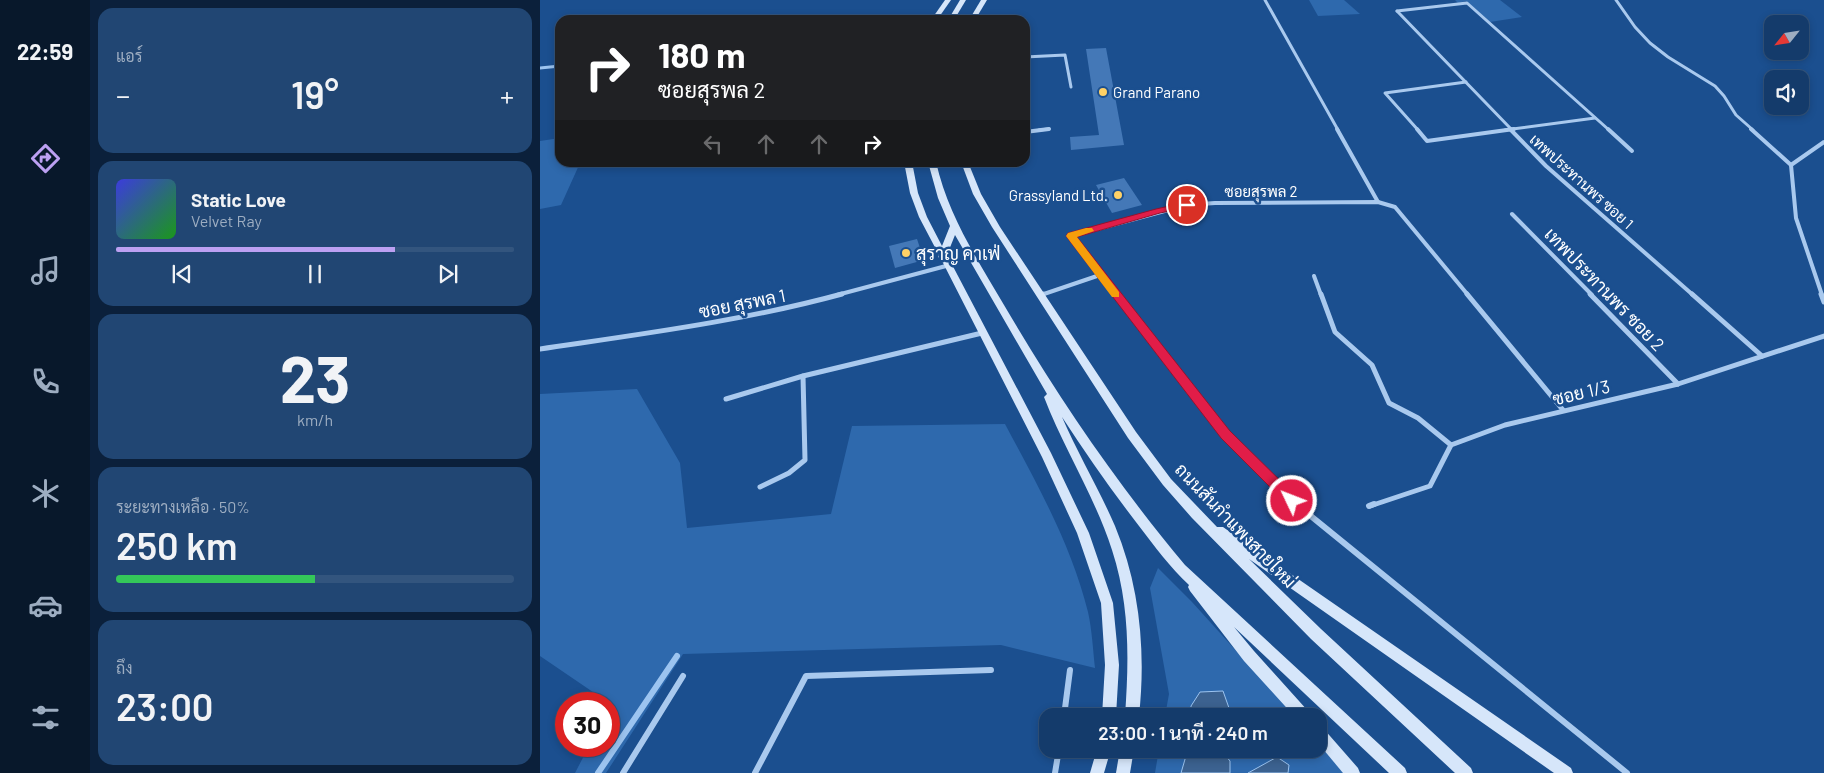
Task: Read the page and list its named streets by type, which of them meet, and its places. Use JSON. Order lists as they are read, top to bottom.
{
  "streets": {
    "main road": ["ถนนสันกำแพงสายใหม่"],
    "street": [
      "เทพประทานพร ซอย 1",
      "ซอยสุรพล 2",
      "เทพประทานพร ซอย 2",
      "ซอย สุรพล 1",
      "ซอย 1/3"
    ]
  },
  "crossings": [
    ["เทพประทานพร ซอย 1", "ซอย 1/3"],
    ["ซอยสุรพล 2", "ซอย 1/3"],
    ["เทพประทานพร ซอย 2", "ซอย 1/3"]
  ],
  "places": ["Grand Parano", "Grassyland Ltd.", "สุราญ คาเฟ่"],
  "north": "bottom left",
  "page": {
    "tabs": "22:59",
    "tile": [
      "แอร์",
      ["23", "km/h"],
      ["ระยะทางเหลือ · 50%", "250 km"],
      ["ถึง", "23:00"]
    ],
    "turn": ["180 m", "ซอยสุรพล 2"],
    "heat": ["−", "19°", "+"],
    "song": ["Static Love", "Velvet Ray"],
    "limit": "30",
    "trip": "23:00 · 1 นาที · 240 m"
  }
}
